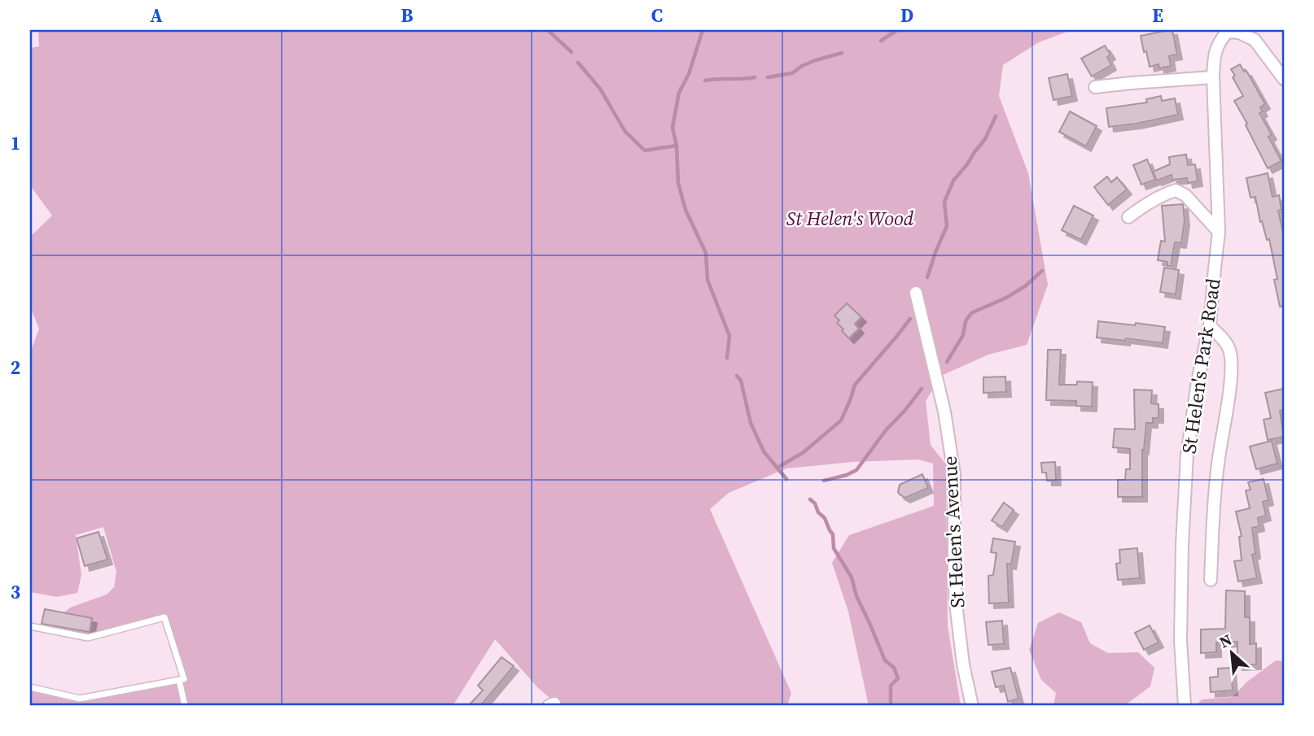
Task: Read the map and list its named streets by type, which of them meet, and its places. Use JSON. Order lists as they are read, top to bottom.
{
  "streets": {
    "street": ["St Helen's Park Road", "St Helen's Avenue"]
  },
  "parks": ["St Helen's Wood"],
  "north": "top left",
  "grid": {
    "columns": [
      "A",
      "B",
      "C",
      "D",
      "E"
    ],
    "rows": ["1", "2", "3"]
  }
}
